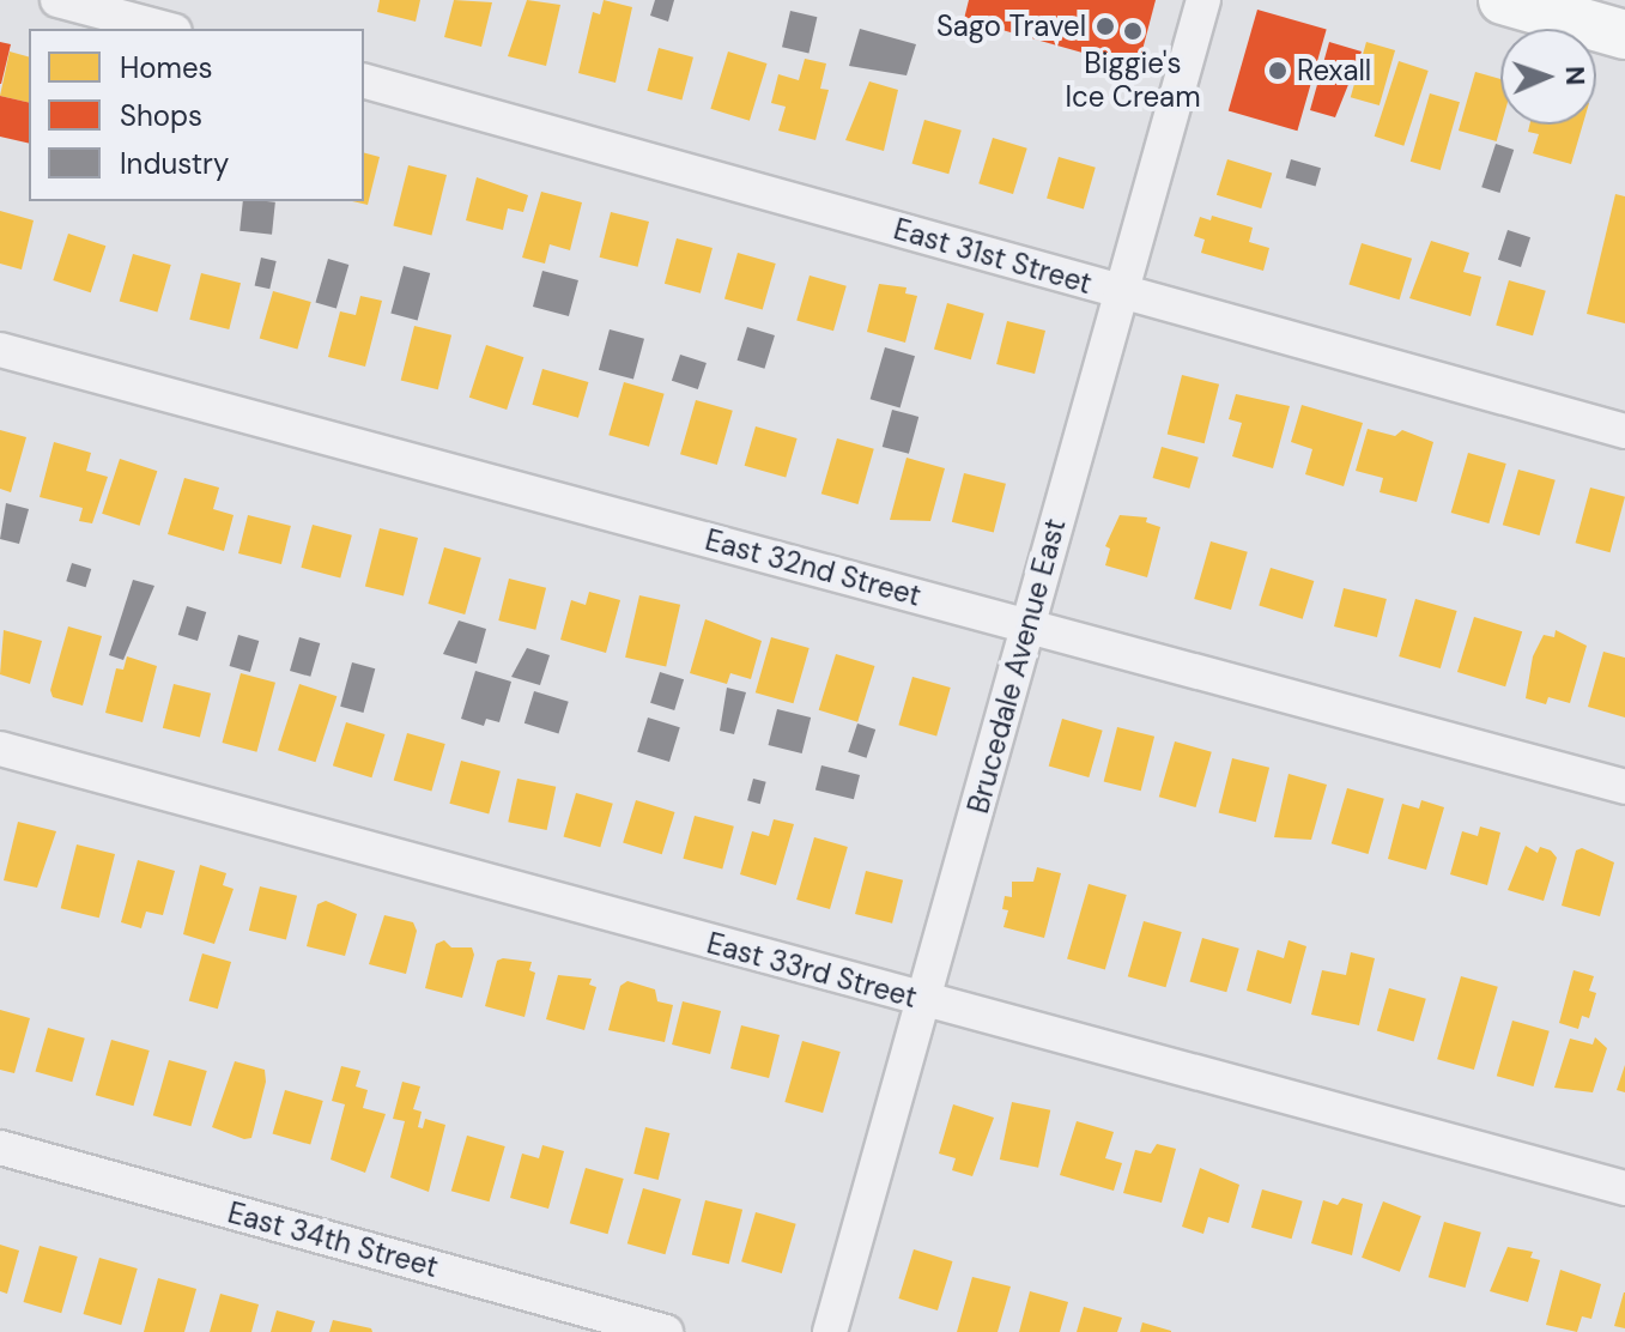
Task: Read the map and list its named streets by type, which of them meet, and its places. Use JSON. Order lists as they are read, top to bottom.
{
  "streets": {
    "street": [
      "East 31st Street",
      "East 32nd Street",
      "Brucedale Avenue East",
      "East 33rd Street",
      "East 34th Street"
    ]
  },
  "crossings": [
    ["East 31st Street", "Brucedale Avenue East"],
    ["East 32nd Street", "Brucedale Avenue East"],
    ["Brucedale Avenue East", "East 33rd Street"]
  ],
  "places": ["Sago Travel", "Biggie's Ice Cream", "Rexall"],
  "legend": ["Homes", "Shops", "Industry"],
  "north": "right"
}
